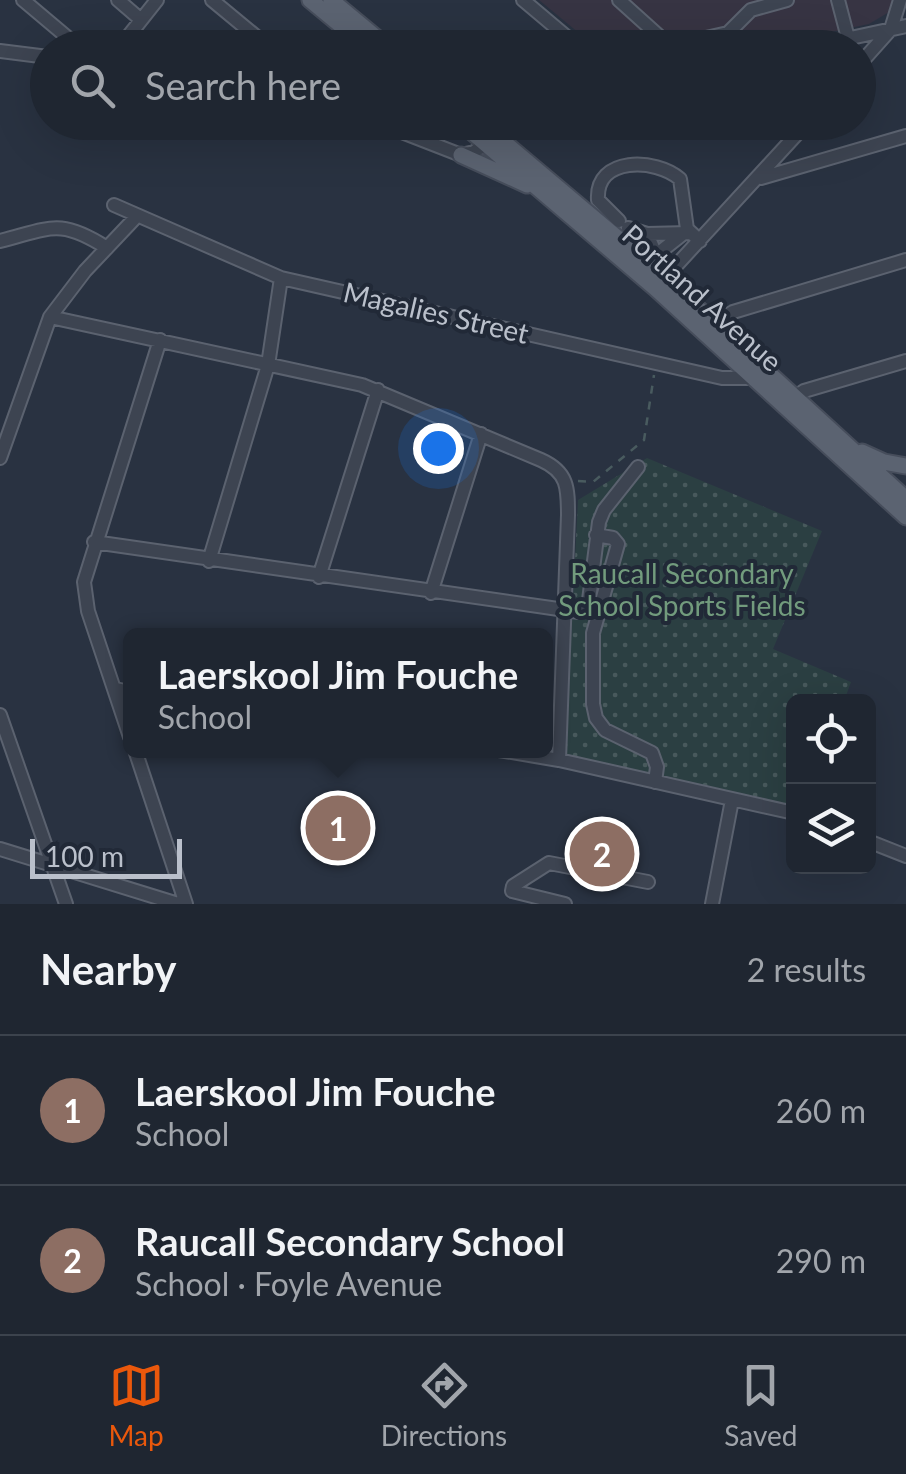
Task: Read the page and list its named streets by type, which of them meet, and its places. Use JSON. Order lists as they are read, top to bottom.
{
  "streets": {
    "main road": ["Portland Avenue"],
    "street": ["Magalies Street"]
  },
  "crossings": [
    ["Portland Avenue", "Magalies Street"]
  ],
  "parks": ["Raucall Secondary School Sports Fields"],
  "scale_bar": "100 m",
  "page": {
    "search": "Search here",
    "popup": ["Laerskool Jim Fouche", "School"],
    "pins": ["1", "2"],
    "scale": "100 m",
    "heading": ["Nearby", "2 results"],
    "list": [
      {
        "mark": "1",
        "name": "Laerskool Jim Fouche",
        "note": "School",
        "value": "260 m"
      },
      {
        "mark": "2",
        "name": "Raucall Secondary School",
        "note": "School · Foyle Avenue",
        "value": "290 m"
      }
    ],
    "nav": ["Map", "Directions", "Saved"]
  }
}
